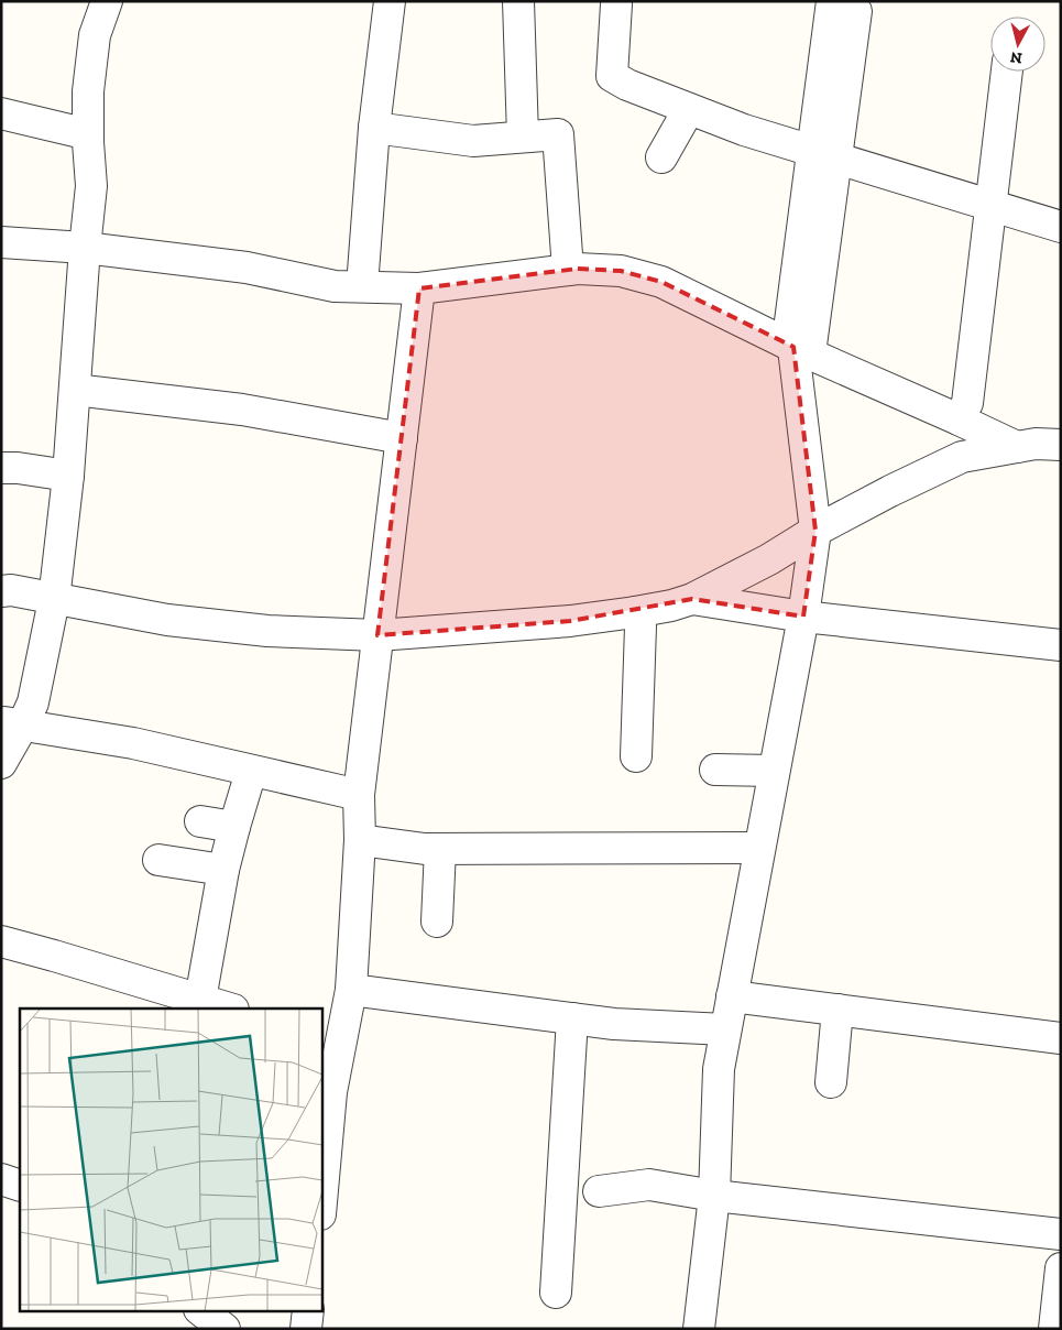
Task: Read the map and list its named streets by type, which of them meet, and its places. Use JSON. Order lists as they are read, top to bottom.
{
  "north": "bottom"
}
